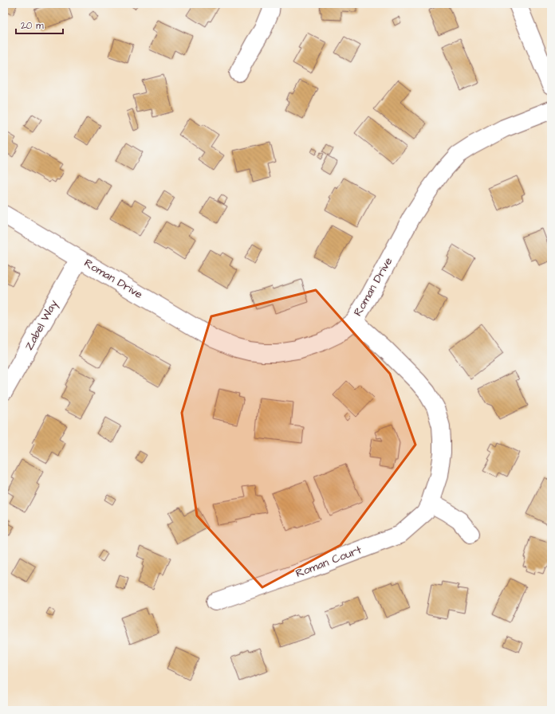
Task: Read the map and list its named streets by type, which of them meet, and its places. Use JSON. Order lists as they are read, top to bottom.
{
  "streets": {
    "street": ["Roman Drive", "Zabel Way", "Roman Court"]
  },
  "crossings": [
    ["Roman Drive", "Zabel Way"],
    ["Roman Drive", "Roman Court"]
  ],
  "scale_bar": "20 m"
}
